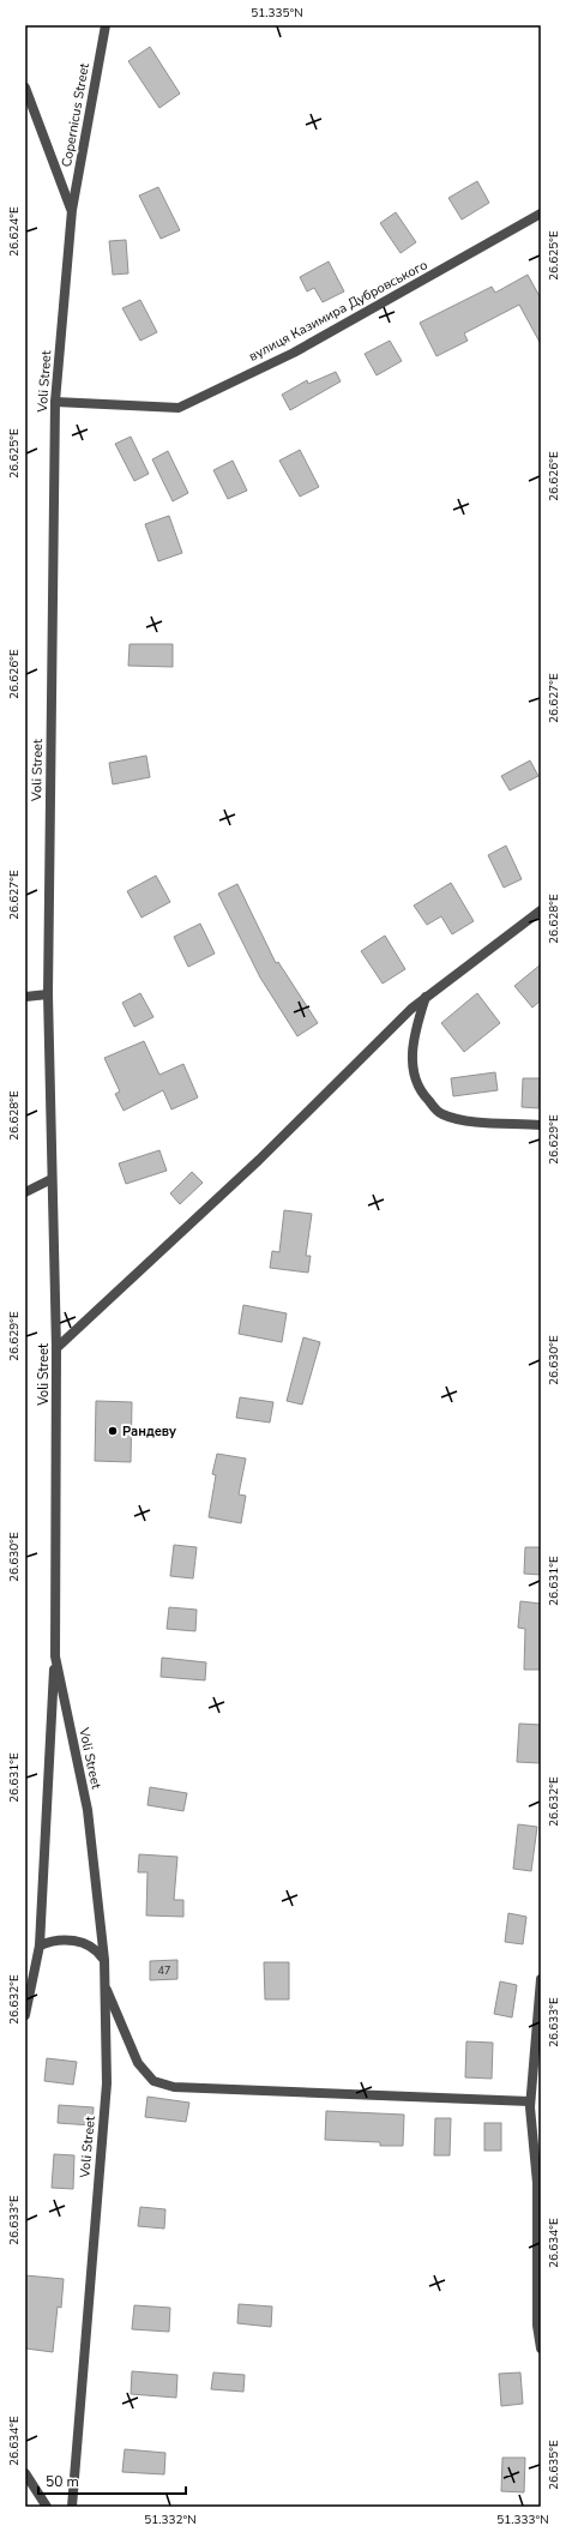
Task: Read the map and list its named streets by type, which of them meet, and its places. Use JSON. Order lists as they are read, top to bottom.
{
  "streets": {
    "street": ["Copernicus Street", "вулиця Казимира Дубровського", "Voli Street"]
  },
  "crossings": [
    ["Copernicus Street", "Voli Street"],
    ["вулиця Казимира Дубровського", "Voli Street"]
  ],
  "places": ["Рандеву"],
  "house_numbers": ["47"],
  "scale_bar": "50 m",
  "coordinates": [
    "51.335°N",
    "26.624°E",
    "26.625°E",
    "26.626°E",
    "26.627°E",
    "26.628°E",
    "26.629°E",
    "26.630°E",
    "26.631°E",
    "26.632°E",
    "26.633°E",
    "26.634°E",
    "26.635°E",
    "51.332°N",
    "51.333°N"
  ]
}
